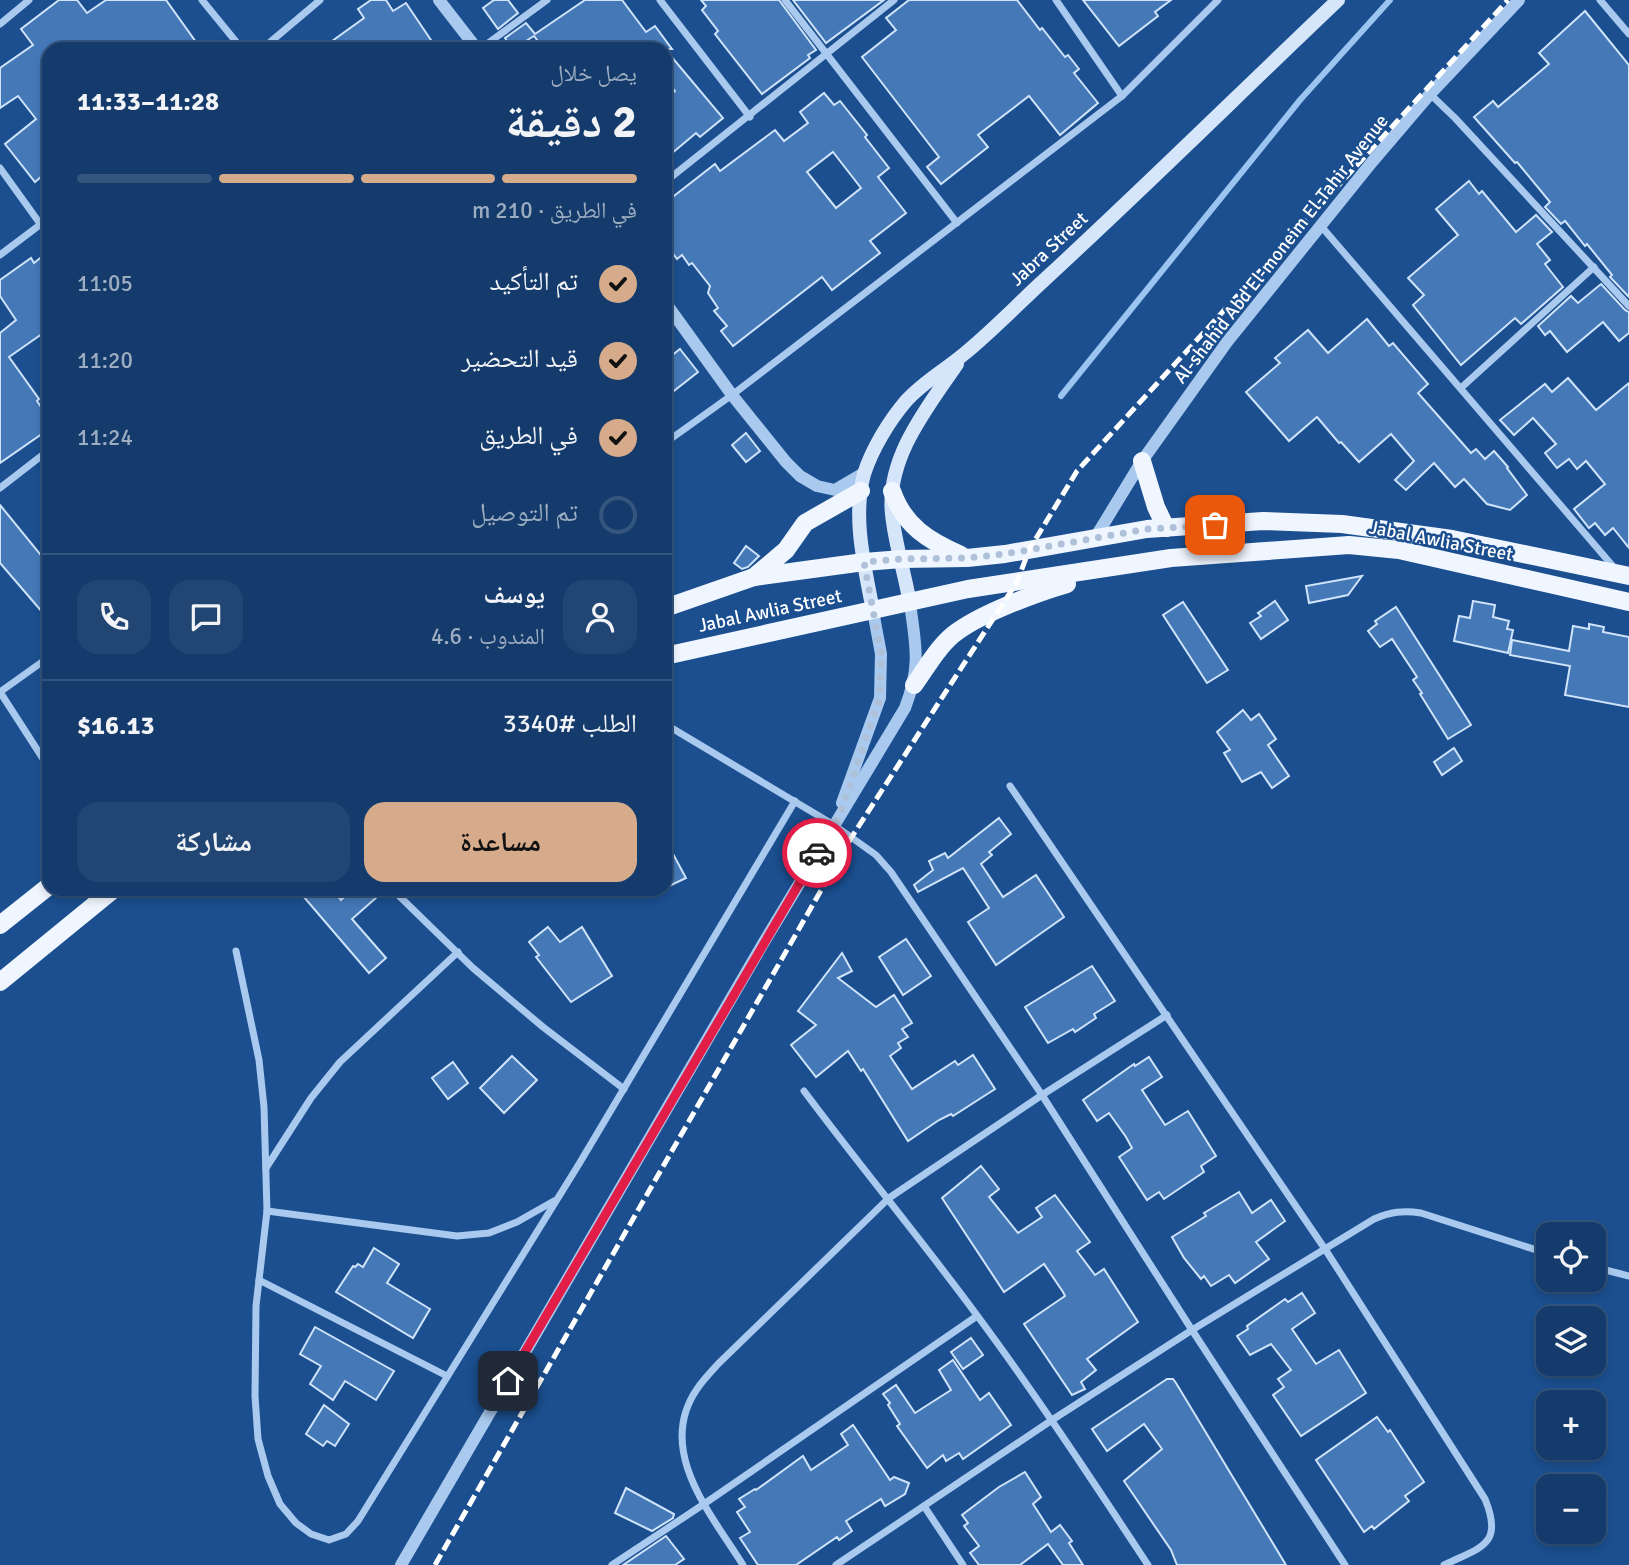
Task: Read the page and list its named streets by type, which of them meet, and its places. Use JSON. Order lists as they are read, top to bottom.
{
  "streets": {
    "main road": ["Jabra Street", "Jabal Awlia Street"],
    "street": ["Al-shahid Abd El-moneim El-Tahir Avenue"]
  },
  "crossings": [
    ["Jabra Street", "Jabal Awlia Street"],
    ["Al-shahid Abd El-moneim El-Tahir Avenue", "Jabal Awlia Street"]
  ],
  "page": {
    "heading": ["2 دقيقة", "يصل خلال", "11:28–11:33"],
    "panel": [
      "يوسف",
      "المندوب · 4.6",
      "الطلب #3340",
      "$16.13"
    ],
    "bar": "في الطريق · 210 m",
    "list": [
      ["تم التأكيد", "11:05"],
      ["قيد التحضير", "11:20"],
      ["في الطريق", "11:24"],
      "تم التوصيل"
    ],
    "buttons": ["مساعدة", "مشاركة"],
    "map_buttons": ["+", "−"]
  }
}
